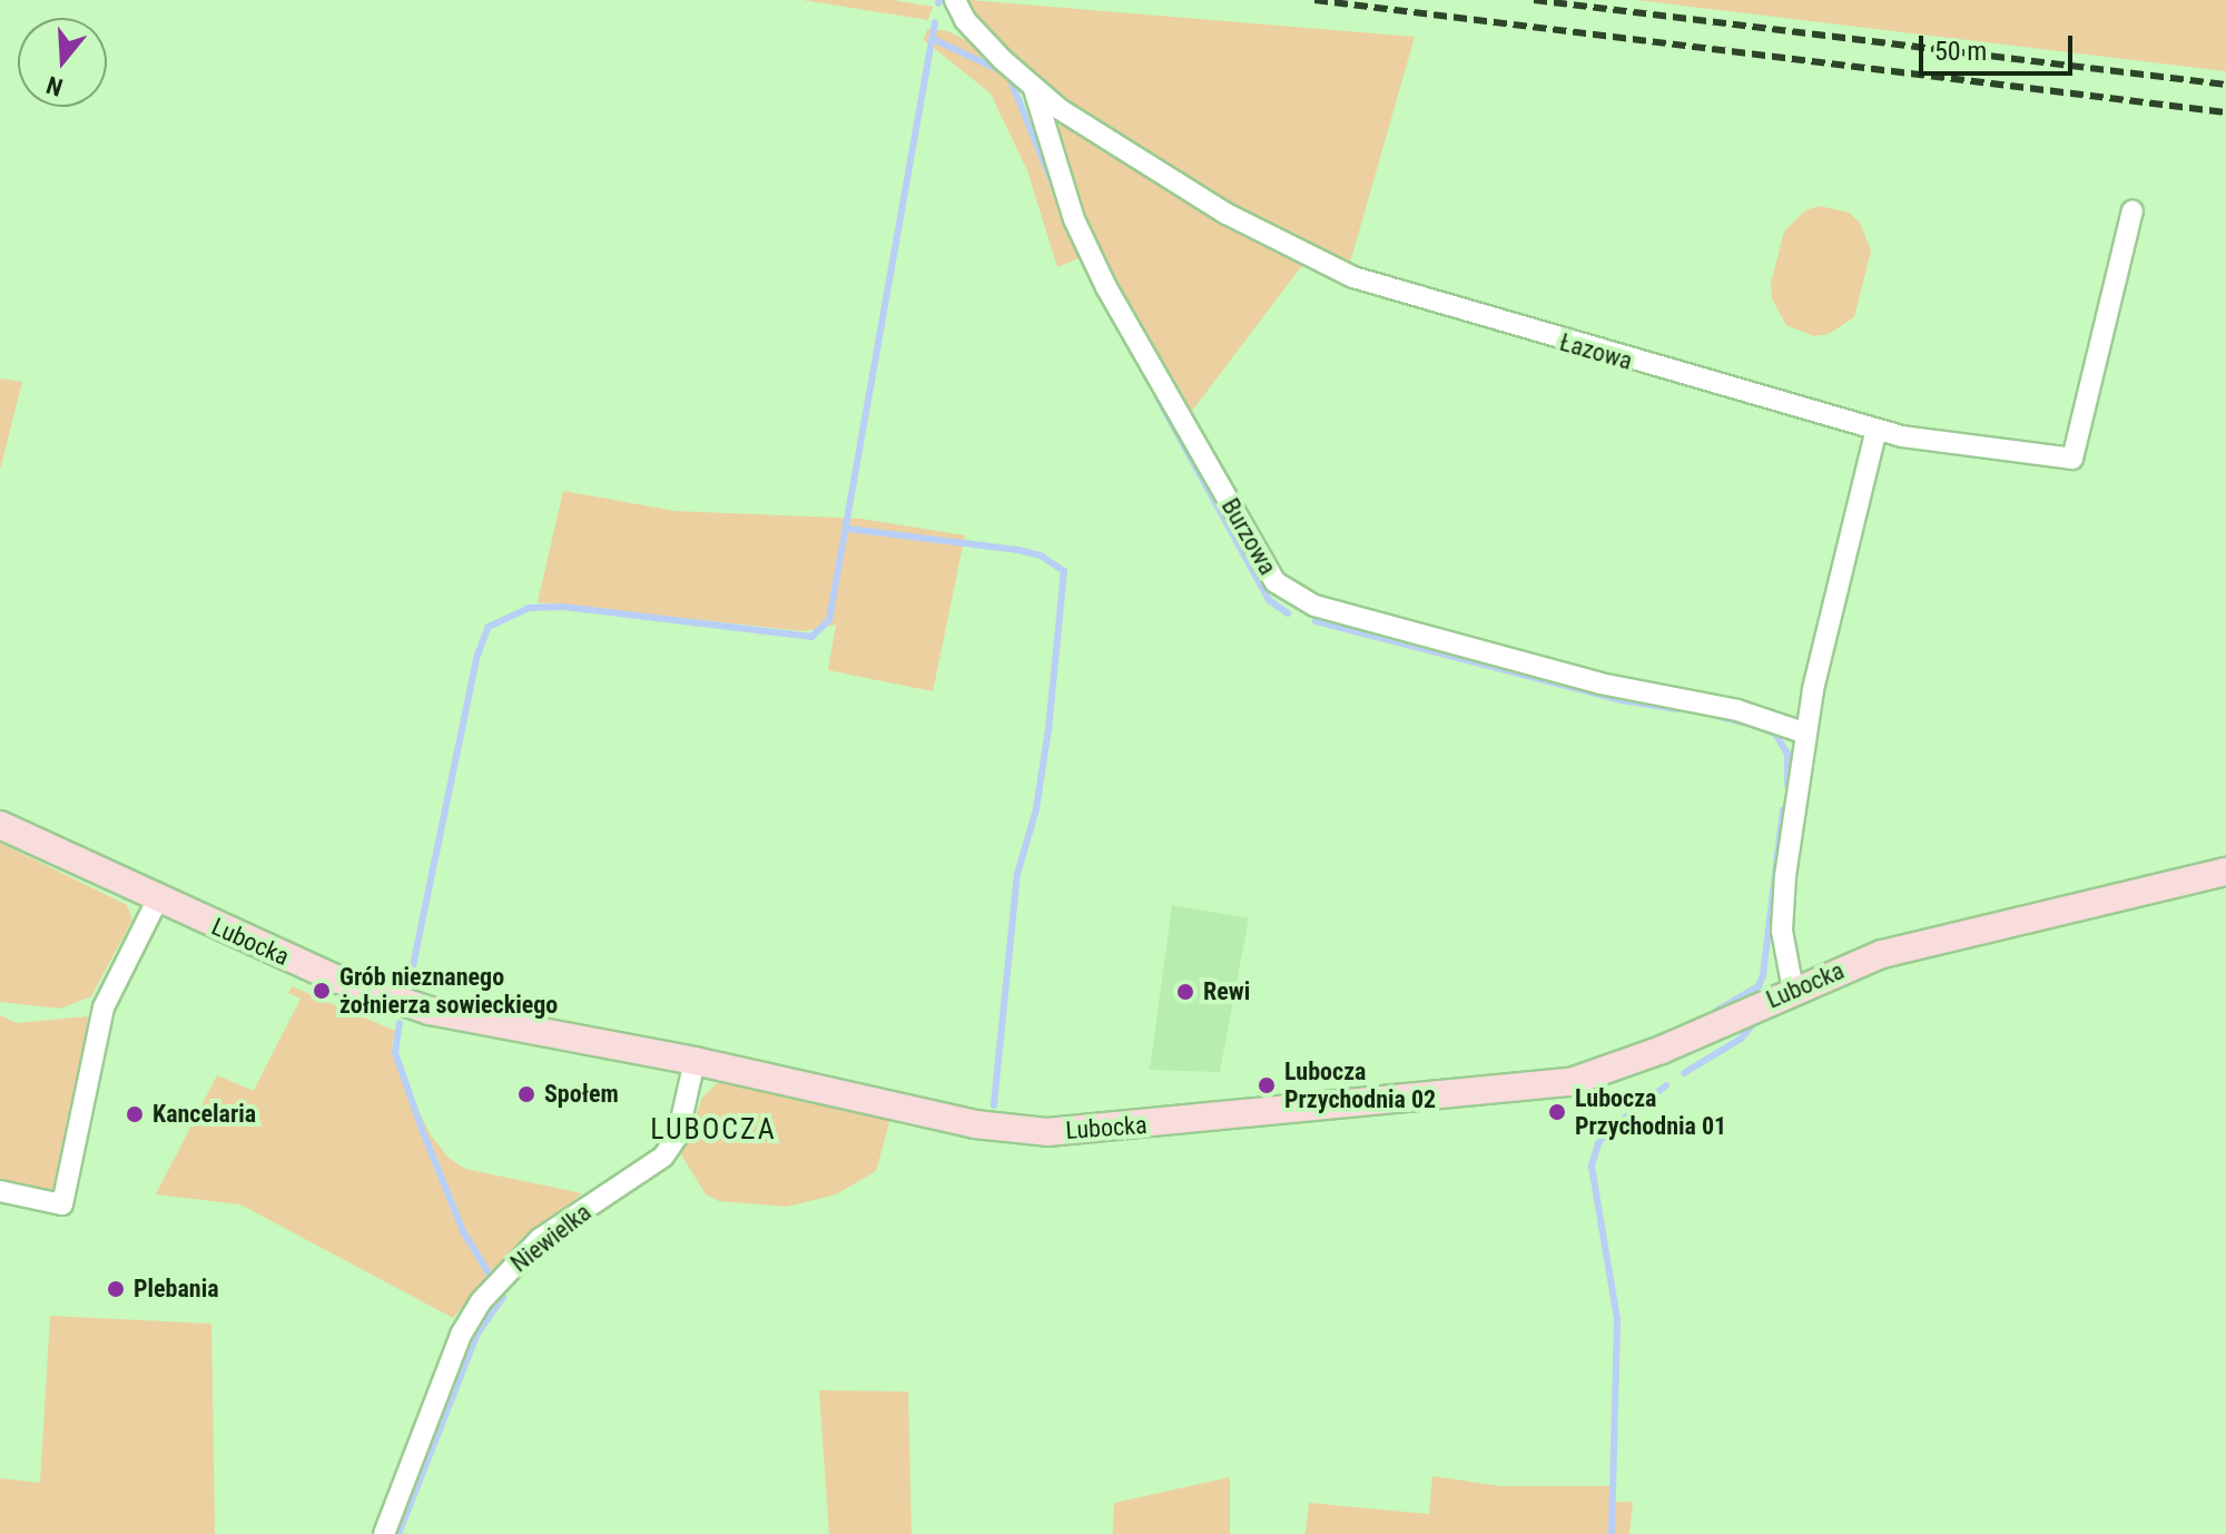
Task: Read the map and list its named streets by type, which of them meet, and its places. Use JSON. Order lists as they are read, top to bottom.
{
  "streets": {
    "street": [
      "Łazowa",
      "Burzowa",
      "Lubocka",
      "Niewielka"
    ]
  },
  "crossings": [
    ["Łazowa", "Burzowa"],
    ["Lubocka", "Niewielka"]
  ],
  "districts": ["LUBOCZA"],
  "places": [
    "Grób nieznanego żołnierza sowieckiego",
    "Rewi",
    "Lubocza Przychodnia 02",
    "Społem",
    "Lubocza Przychodnia 01",
    "Kancelaria",
    "Plebania"
  ],
  "scale_bar": "50 m",
  "north": "bottom"
}
